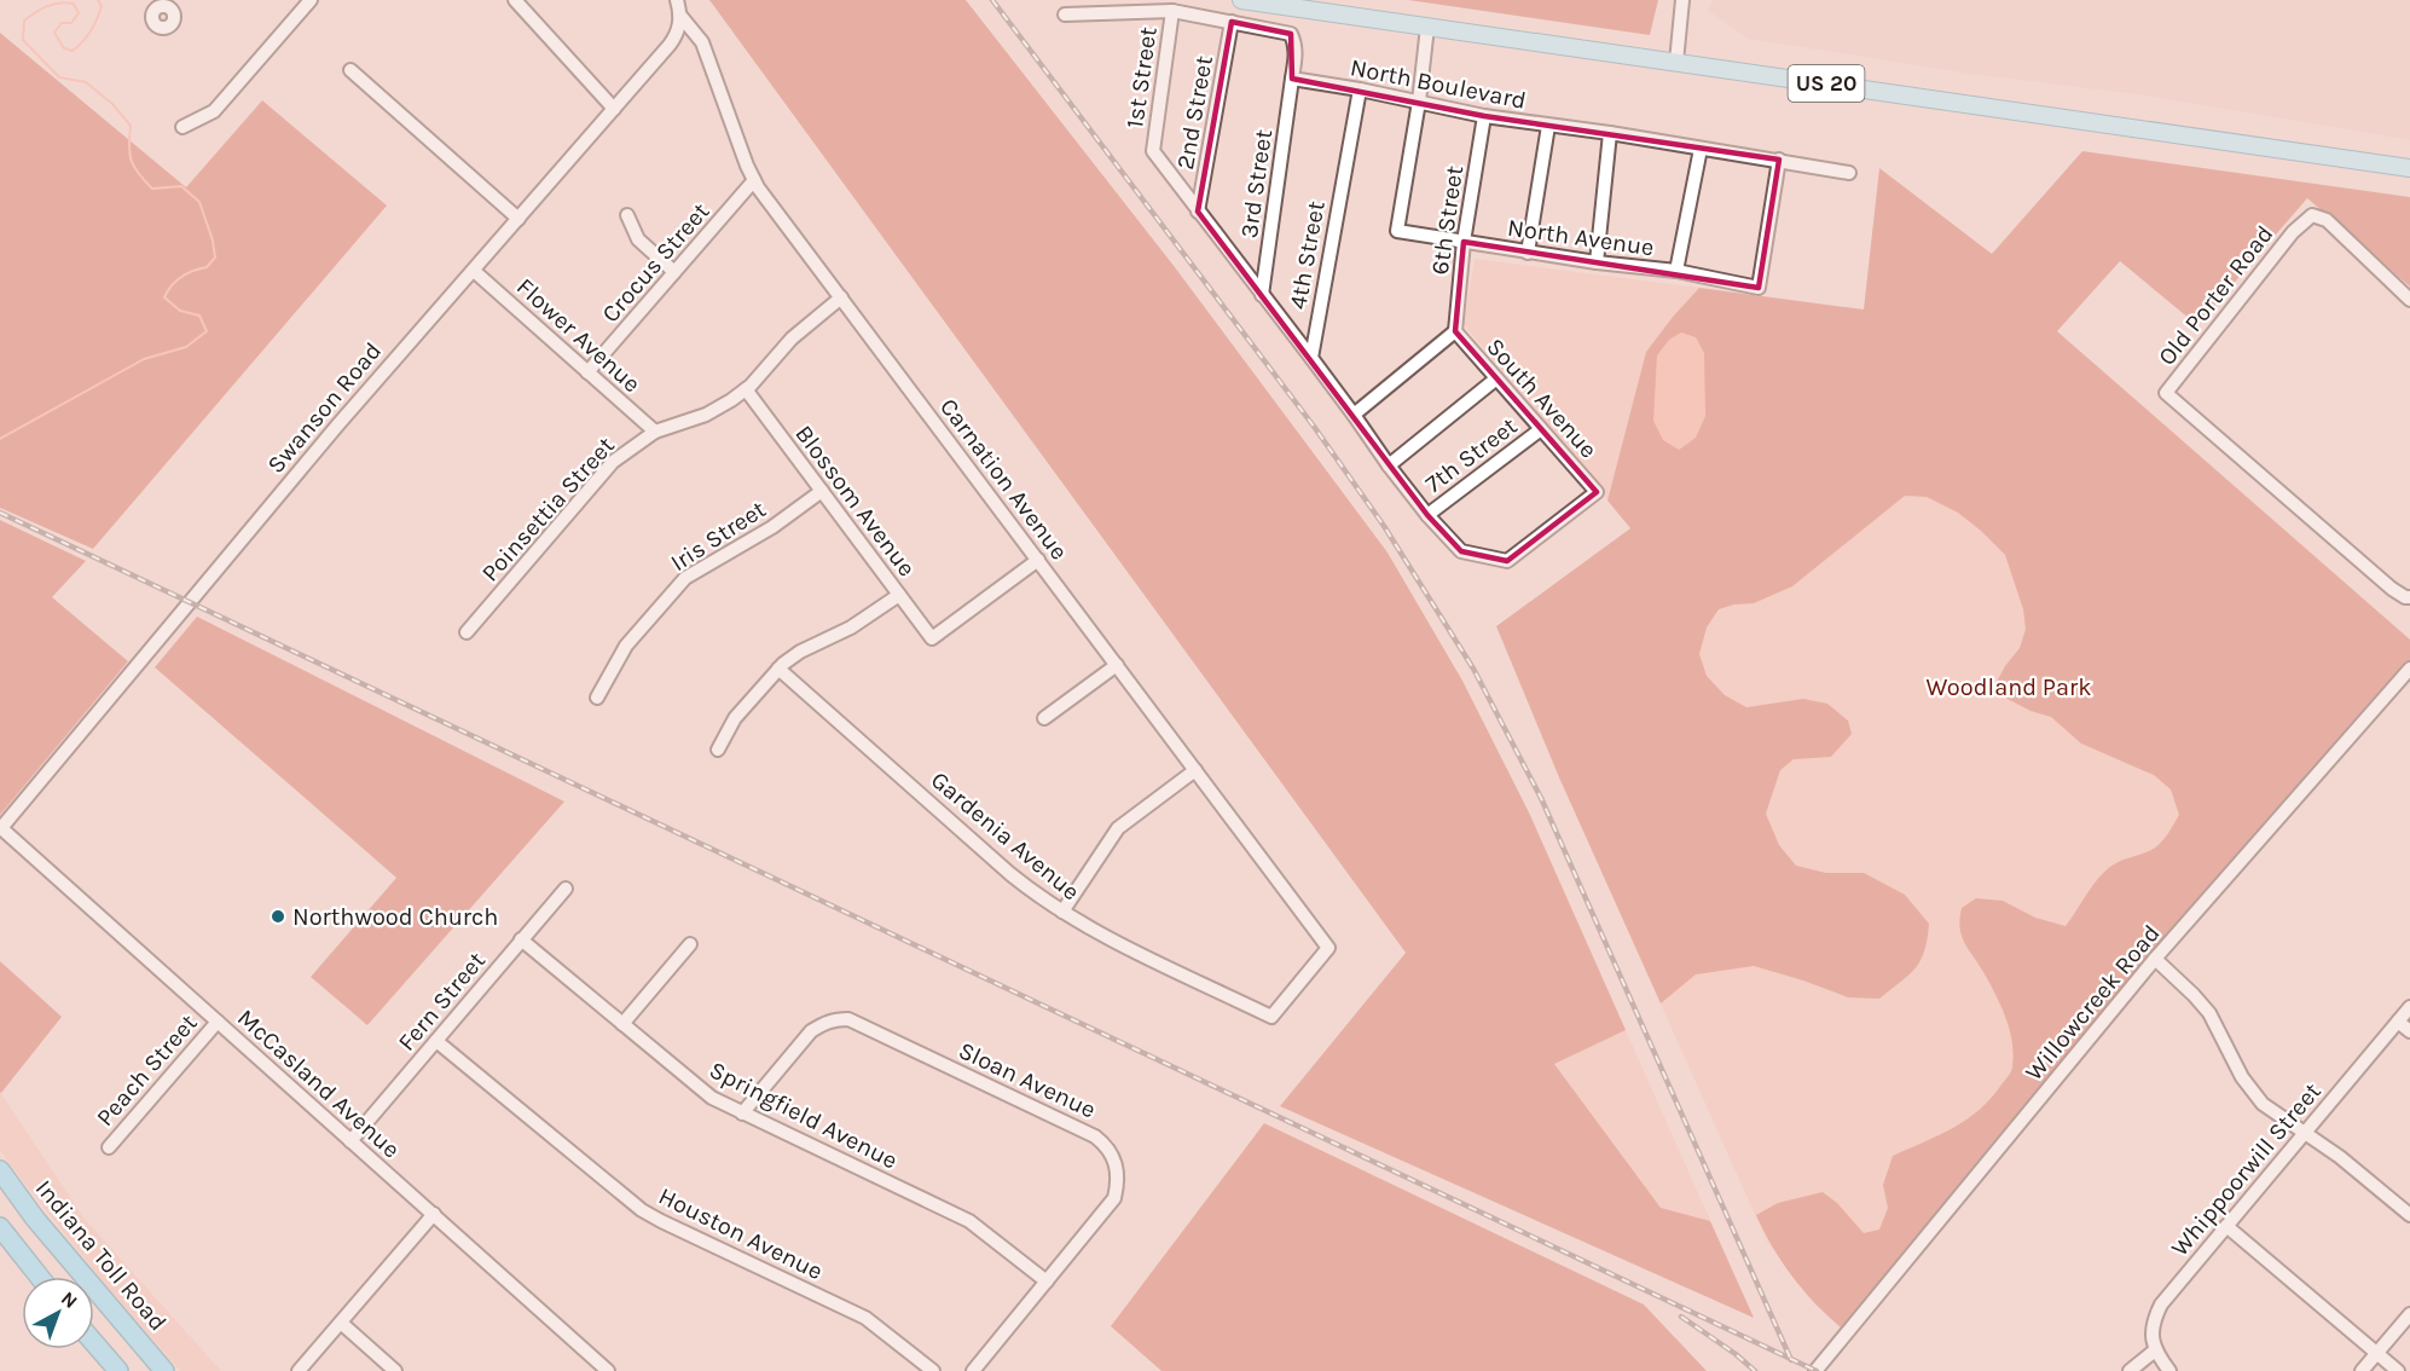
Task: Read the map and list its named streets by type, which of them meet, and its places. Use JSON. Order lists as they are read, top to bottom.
{
  "streets": {
    "highway": ["Indiana Toll Road"],
    "main road": ["US 20"],
    "street": [
      "1st Street",
      "North Boulevard",
      "2nd Street",
      "3rd Street",
      "6th Street",
      "North Avenue",
      "4th Street",
      "Crocus Street",
      "Old Porter Road",
      "Flower Avenue",
      "South Avenue",
      "Swanson Road",
      "7th Street",
      "Carnation Avenue",
      "Blossom Avenue",
      "Poinsettia Street",
      "Iris Street",
      "Gardenia Avenue",
      "Fern Street",
      "Willowcreek Road",
      "Peach Street",
      "Sloan Avenue",
      "McCasland Avenue",
      "Springfield Avenue",
      "Whippoorwill Street",
      "Houston Avenue"
    ]
  },
  "crossings": [
    ["1st Street", "2nd Street"],
    ["North Boulevard", "3rd Street"],
    ["North Boulevard", "6th Street"],
    ["North Boulevard", "North Avenue"],
    ["North Boulevard", "4th Street"],
    ["6th Street", "North Avenue"],
    ["6th Street", "South Avenue"],
    ["Crocus Street", "Flower Avenue"],
    ["Crocus Street", "Carnation Avenue"],
    ["Flower Avenue", "Swanson Road"],
    ["Flower Avenue", "Poinsettia Street"],
    ["South Avenue", "7th Street"],
    ["Swanson Road", "Carnation Avenue"],
    ["Swanson Road", "McCasland Avenue"],
    ["Carnation Avenue", "Blossom Avenue"],
    ["Carnation Avenue", "Poinsettia Street"],
    ["Carnation Avenue", "Gardenia Avenue"],
    ["Blossom Avenue", "Poinsettia Street"],
    ["Blossom Avenue", "Iris Street"],
    ["Fern Street", "McCasland Avenue"],
    ["Fern Street", "Springfield Avenue"],
    ["Fern Street", "Houston Avenue"],
    ["Peach Street", "McCasland Avenue"],
    ["Sloan Avenue", "Springfield Avenue"]
  ],
  "parks": ["Woodland Park"],
  "places": ["Northwood Church"],
  "north": "top right"
}
